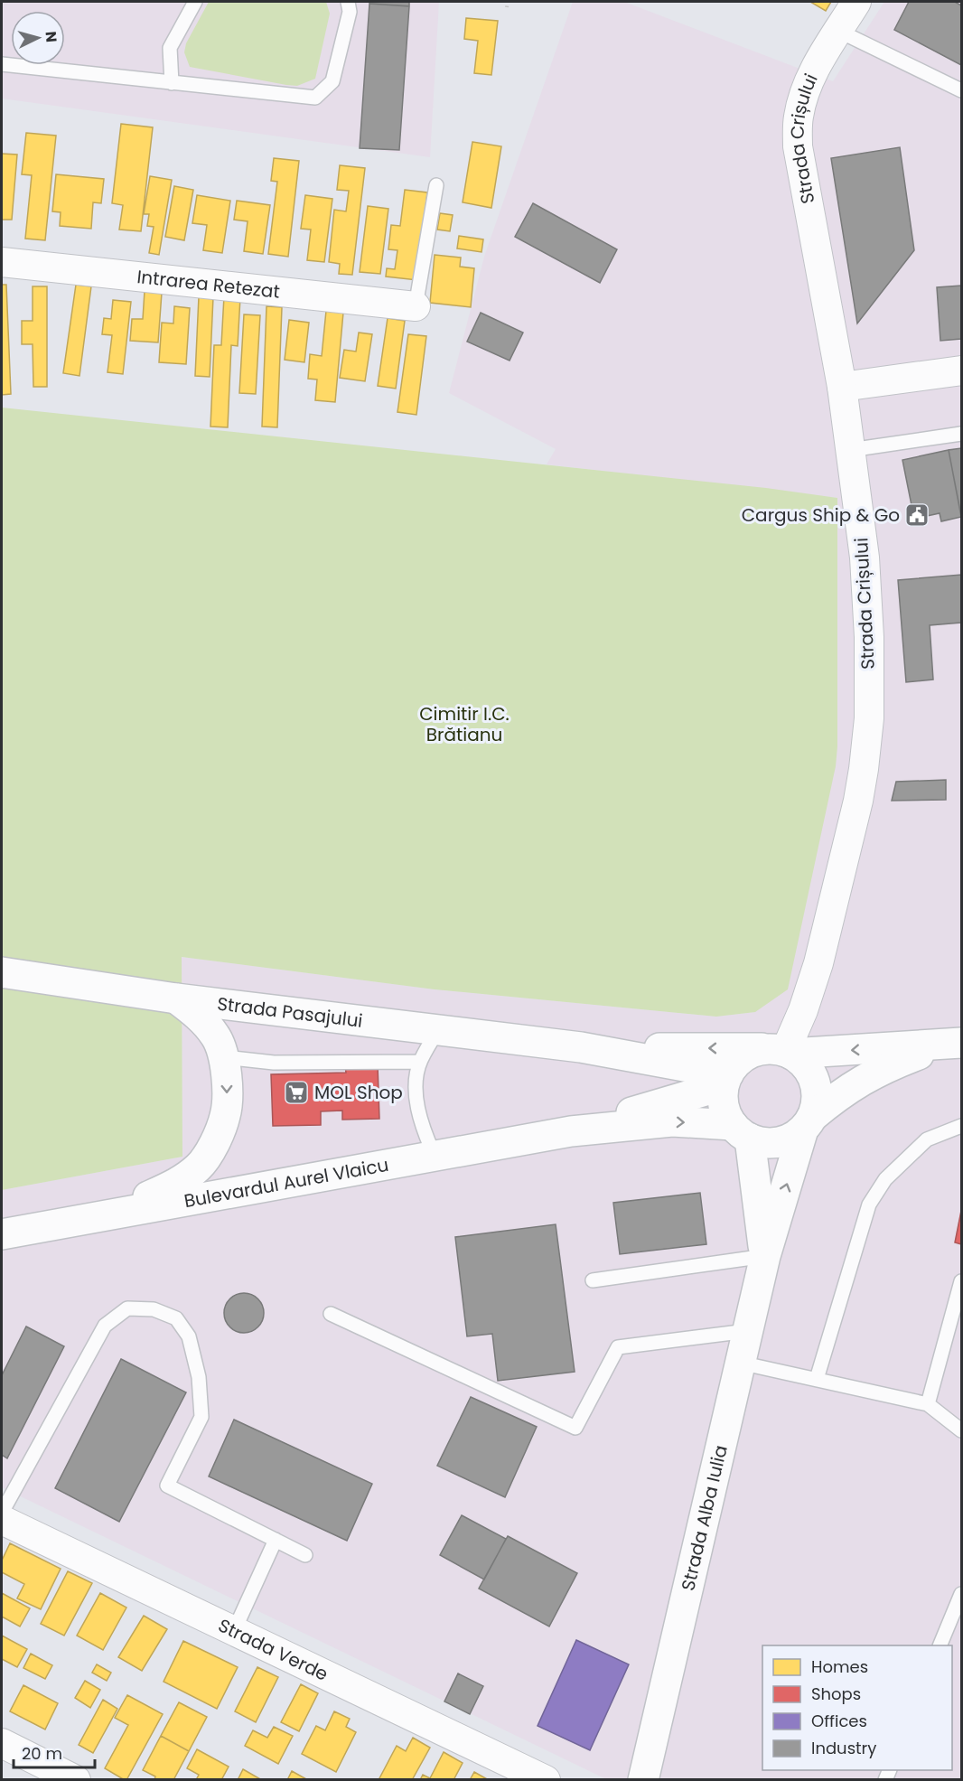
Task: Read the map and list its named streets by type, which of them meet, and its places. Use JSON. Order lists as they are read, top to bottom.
{
  "streets": {
    "main road": ["Strada Pasajului", "Bulevardul Aurel Vlaicu", "Strada Alba Iulia"],
    "street": ["Strada Crișului", "Intrarea Retezat", "Strada Verde"]
  },
  "crossings": [
    ["Strada Crișului", "Strada Pasajului"],
    ["Strada Crișului", "Bulevardul Aurel Vlaicu"],
    ["Strada Crișului", "Strada Alba Iulia"],
    ["Strada Pasajului", "Bulevardul Aurel Vlaicu"],
    ["Strada Pasajului", "Strada Alba Iulia"],
    ["Bulevardul Aurel Vlaicu", "Strada Alba Iulia"]
  ],
  "parks": ["Cimitir I.C. Brătianu"],
  "places": {
    "public building": ["Cargus Ship & Go"],
    "supermarket": ["MOL Shop"]
  },
  "legend": [
    "Homes",
    "Shops",
    "Offices",
    "Industry"
  ],
  "scale_bar": "20 m",
  "north": "right"
}
